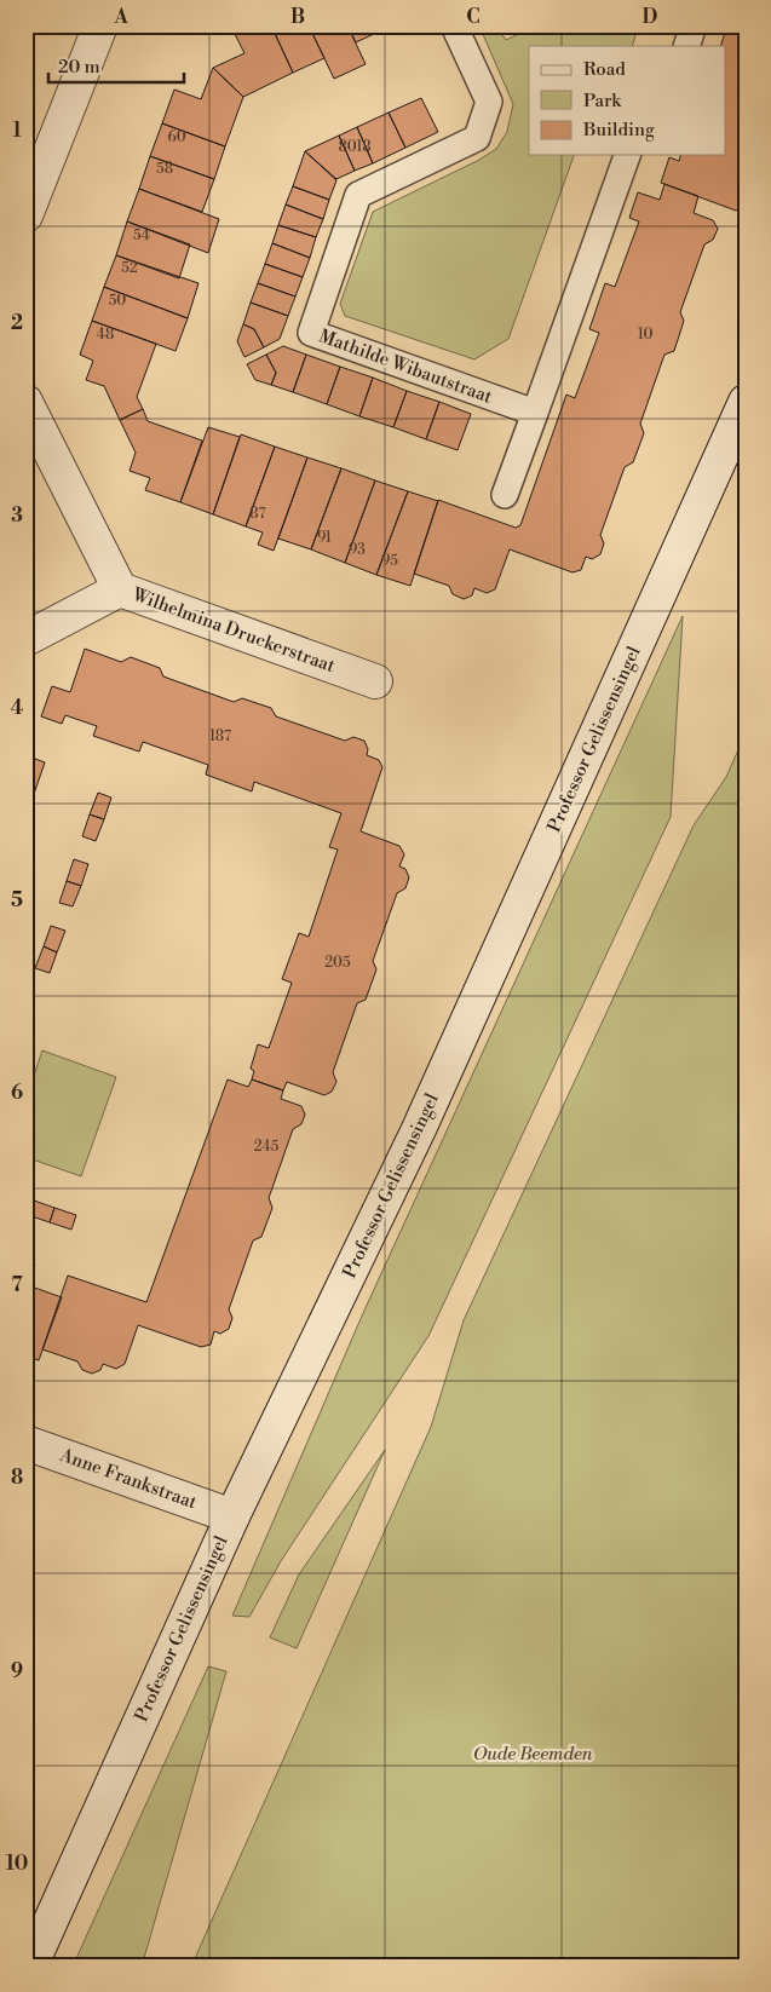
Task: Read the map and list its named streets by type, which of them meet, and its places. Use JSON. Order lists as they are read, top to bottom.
{
  "streets": {
    "main road": ["Wilhelmina Druckerstraat", "Professor Gelissensingel", "Anne Frankstraat"],
    "lane": ["Mathilde Wibautstraat"]
  },
  "crossings": [
    ["Professor Gelissensingel", "Anne Frankstraat"]
  ],
  "parks": ["Oude Beemden"],
  "house_numbers": [
    "60",
    "8018",
    "58",
    "54",
    "52",
    "50",
    "48",
    "10",
    "87",
    "91",
    "93",
    "95",
    "187",
    "205",
    "245"
  ],
  "legend": ["Road", "Park", "Building"],
  "scale_bar": "20 m",
  "grid": {
    "columns": [
      "A",
      "B",
      "C",
      "D"
    ],
    "rows": [
      "1",
      "2",
      "3",
      "4",
      "5",
      "6",
      "7",
      "8",
      "9",
      "10"
    ]
  }
}
